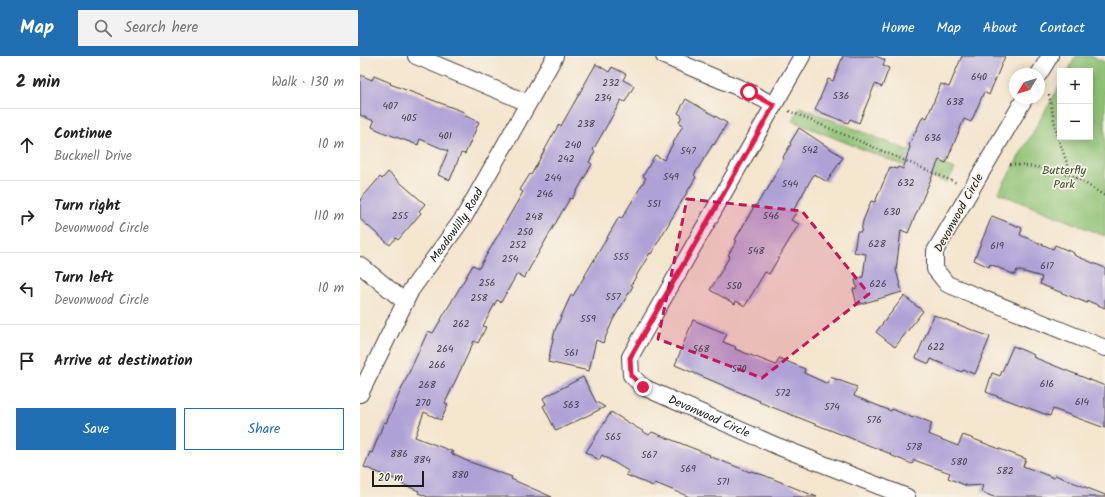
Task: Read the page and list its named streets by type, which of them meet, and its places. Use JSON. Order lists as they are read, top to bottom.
{
  "streets": {
    "street": ["Devonwood Circle", "Meadowlilly Road"]
  },
  "parks": ["Butterfly Park"],
  "house_numbers": [
    "640",
    "232",
    "536",
    "234",
    "638",
    "407",
    "405",
    "238",
    "401",
    "636",
    "240",
    "542",
    "547",
    "242",
    "549",
    "244",
    "632",
    "544",
    "246",
    "551",
    "630",
    "255",
    "546",
    "248",
    "250",
    "628",
    "252",
    "619",
    "548",
    "555",
    "254",
    "617",
    "256",
    "626",
    "550",
    "557",
    "258",
    "559",
    "262",
    "622",
    "264",
    "568",
    "561",
    "266",
    "570",
    "616",
    "268",
    "572",
    "614",
    "270",
    "563",
    "574",
    "576",
    "565",
    "578",
    "886",
    "567",
    "884",
    "580",
    "569",
    "582",
    "880",
    "571"
  ],
  "scale_bar": "20 m",
  "north": "bottom left",
  "page": {
    "header": "Map",
    "search": "Search here",
    "nav": [
      "Home",
      "Map",
      "About",
      "Contact"
    ],
    "heading": ["2 min", "Walk · 130 m"],
    "map_buttons": ["+", "−"],
    "list": [
      ["Continue", "Bucknell Drive", "10 m"],
      ["Turn right", "Devonwood Circle", "110 m"],
      ["Turn left", "Devonwood Circle", "10 m"],
      "Arrive at destination"
    ],
    "buttons": ["Save", "Share"],
    "scale": "20 m"
  }
}
